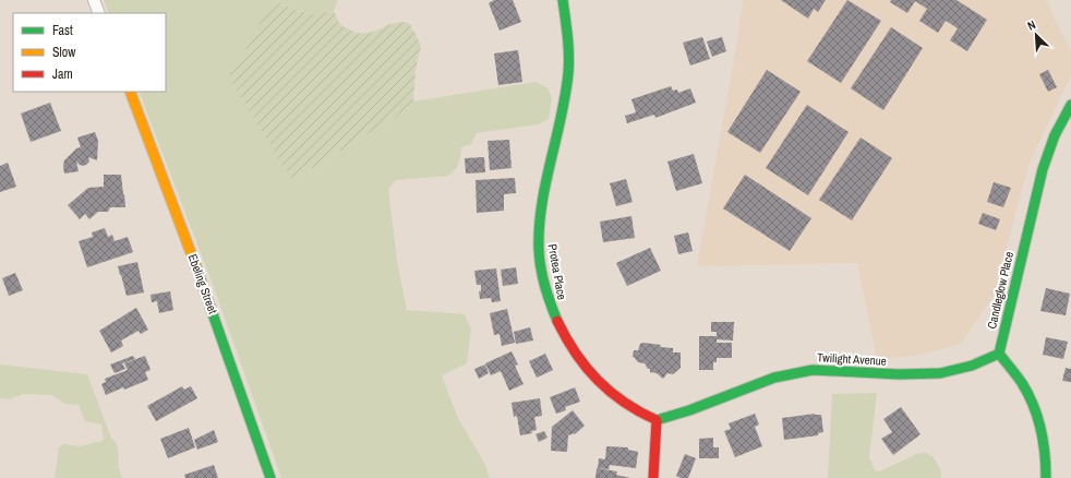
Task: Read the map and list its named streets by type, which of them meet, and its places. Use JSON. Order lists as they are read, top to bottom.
{
  "streets": {
    "street": [
      "Protea Place",
      "Ebeling Street",
      "Candleglow Place",
      "Twilight Avenue"
    ]
  },
  "crossings": [
    ["Protea Place", "Twilight Avenue"],
    ["Candleglow Place", "Twilight Avenue"]
  ],
  "legend": ["Fast", "Slow", "Jam"],
  "north": "top left"
}
